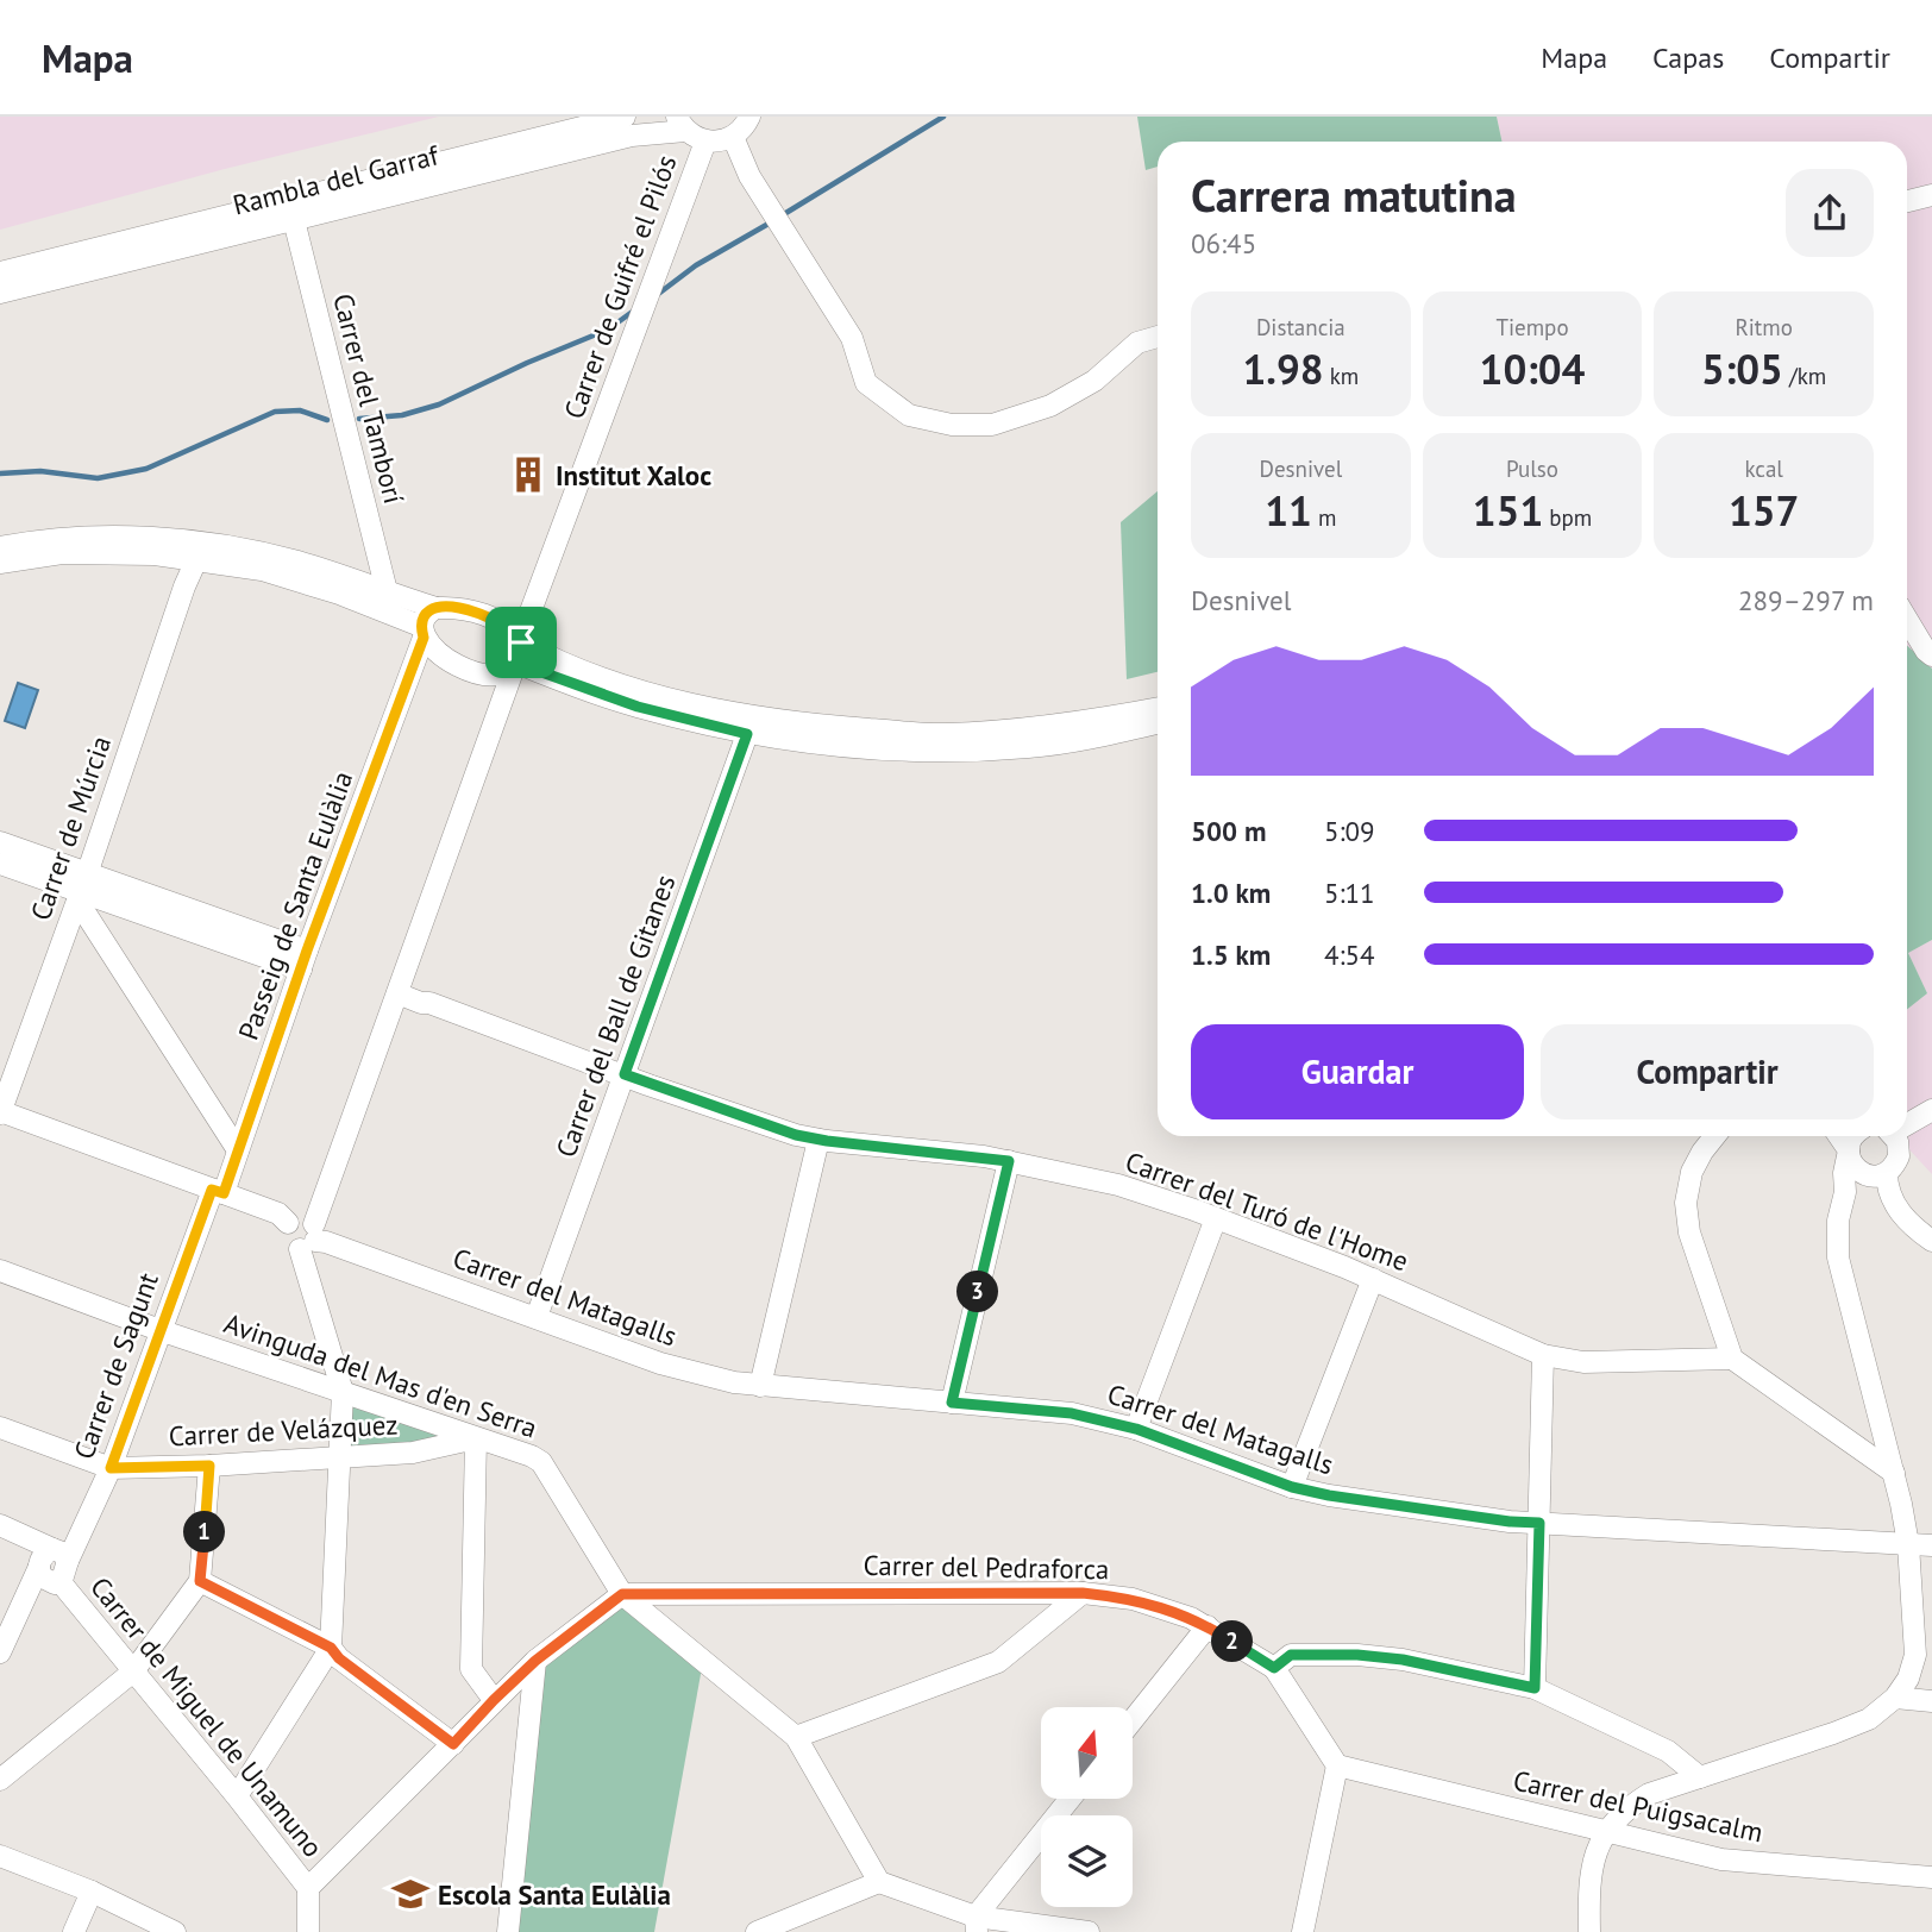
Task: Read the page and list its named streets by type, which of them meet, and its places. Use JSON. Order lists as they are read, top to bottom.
{
  "streets": {
    "street": [
      "Rambla del Garraf",
      "Carrer de Guifré el Pilós",
      "Carrer del Tamborí",
      "Carrer de Múrcia",
      "Passeig de Santa Eulàlia",
      "Carrer del Ball de Gitanes",
      "Carrer del Turó de l'Home",
      "Carrer del Matagalls",
      "Carrer de Sagunt",
      "Avinguda del Mas d'en Serra",
      "Carrer de Velázquez",
      "Carrer del Pedraforca",
      "Carrer de Miguel de Unamuno",
      "Carrer del Puigsacalm"
    ]
  },
  "crossings": [
    ["Rambla del Garraf", "Carrer de Guifré el Pilós"],
    ["Rambla del Garraf", "Carrer del Tamborí"],
    ["Passeig de Santa Eulàlia", "Carrer del Matagalls"],
    ["Passeig de Santa Eulàlia", "Carrer de Sagunt"],
    ["Carrer del Ball de Gitanes", "Carrer del Turó de l'Home"],
    ["Carrer del Ball de Gitanes", "Carrer del Matagalls"],
    ["Carrer del Matagalls", "Carrer de Sagunt"],
    ["Carrer de Sagunt", "Avinguda del Mas d'en Serra"],
    ["Carrer de Sagunt", "Carrer de Velázquez"],
    ["Avinguda del Mas d'en Serra", "Carrer de Velázquez"],
    ["Avinguda del Mas d'en Serra", "Carrer del Pedraforca"]
  ],
  "places": {
    "building": ["Institut Xaloc"],
    "school or university": ["Escola Santa Eulàlia"]
  },
  "north": "top",
  "page": {
    "header": "Mapa",
    "nav": ["Mapa", "Capas", "Compartir"],
    "heading": ["Carrera matutina", "06:45"],
    "stats": [
      ["Distancia", "1.98 km"],
      ["Tiempo", "10:04"],
      ["Ritmo", "5:05 /km"],
      ["Desnivel", "11 m"],
      ["Pulso", "151 bpm"],
      ["kcal", "157"]
    ],
    "chart": ["Desnivel", "289–297 m"],
    "list": [
      {
        "name": "500 m",
        "note": "5:09"
      },
      {
        "name": "1.0 km",
        "note": "5:11"
      },
      {
        "name": "1.5 km",
        "note": "4:54"
      }
    ],
    "buttons": ["Guardar", "Compartir"],
    "pins": ["3", "1", "2"]
  }
}
